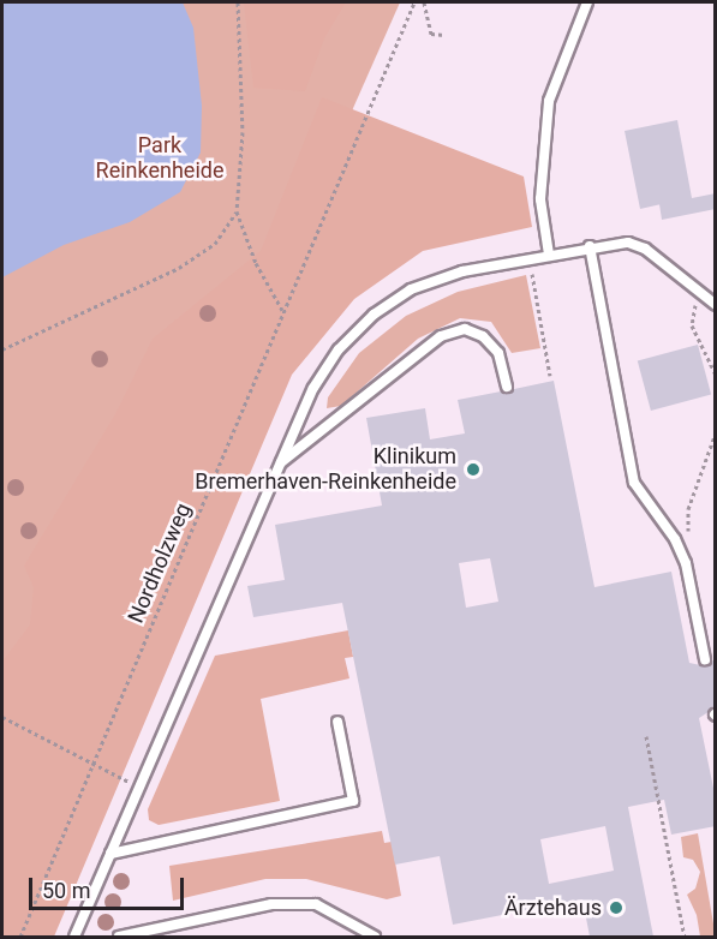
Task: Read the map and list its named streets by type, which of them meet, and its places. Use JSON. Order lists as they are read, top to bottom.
{
  "streets": {
    "path": ["Nordholzweg"]
  },
  "parks": ["Park Reinkenheide"],
  "places": ["Klinikum Bremerhaven-Reinkenheide", "Ärztehaus"],
  "scale_bar": "50 m"
}
